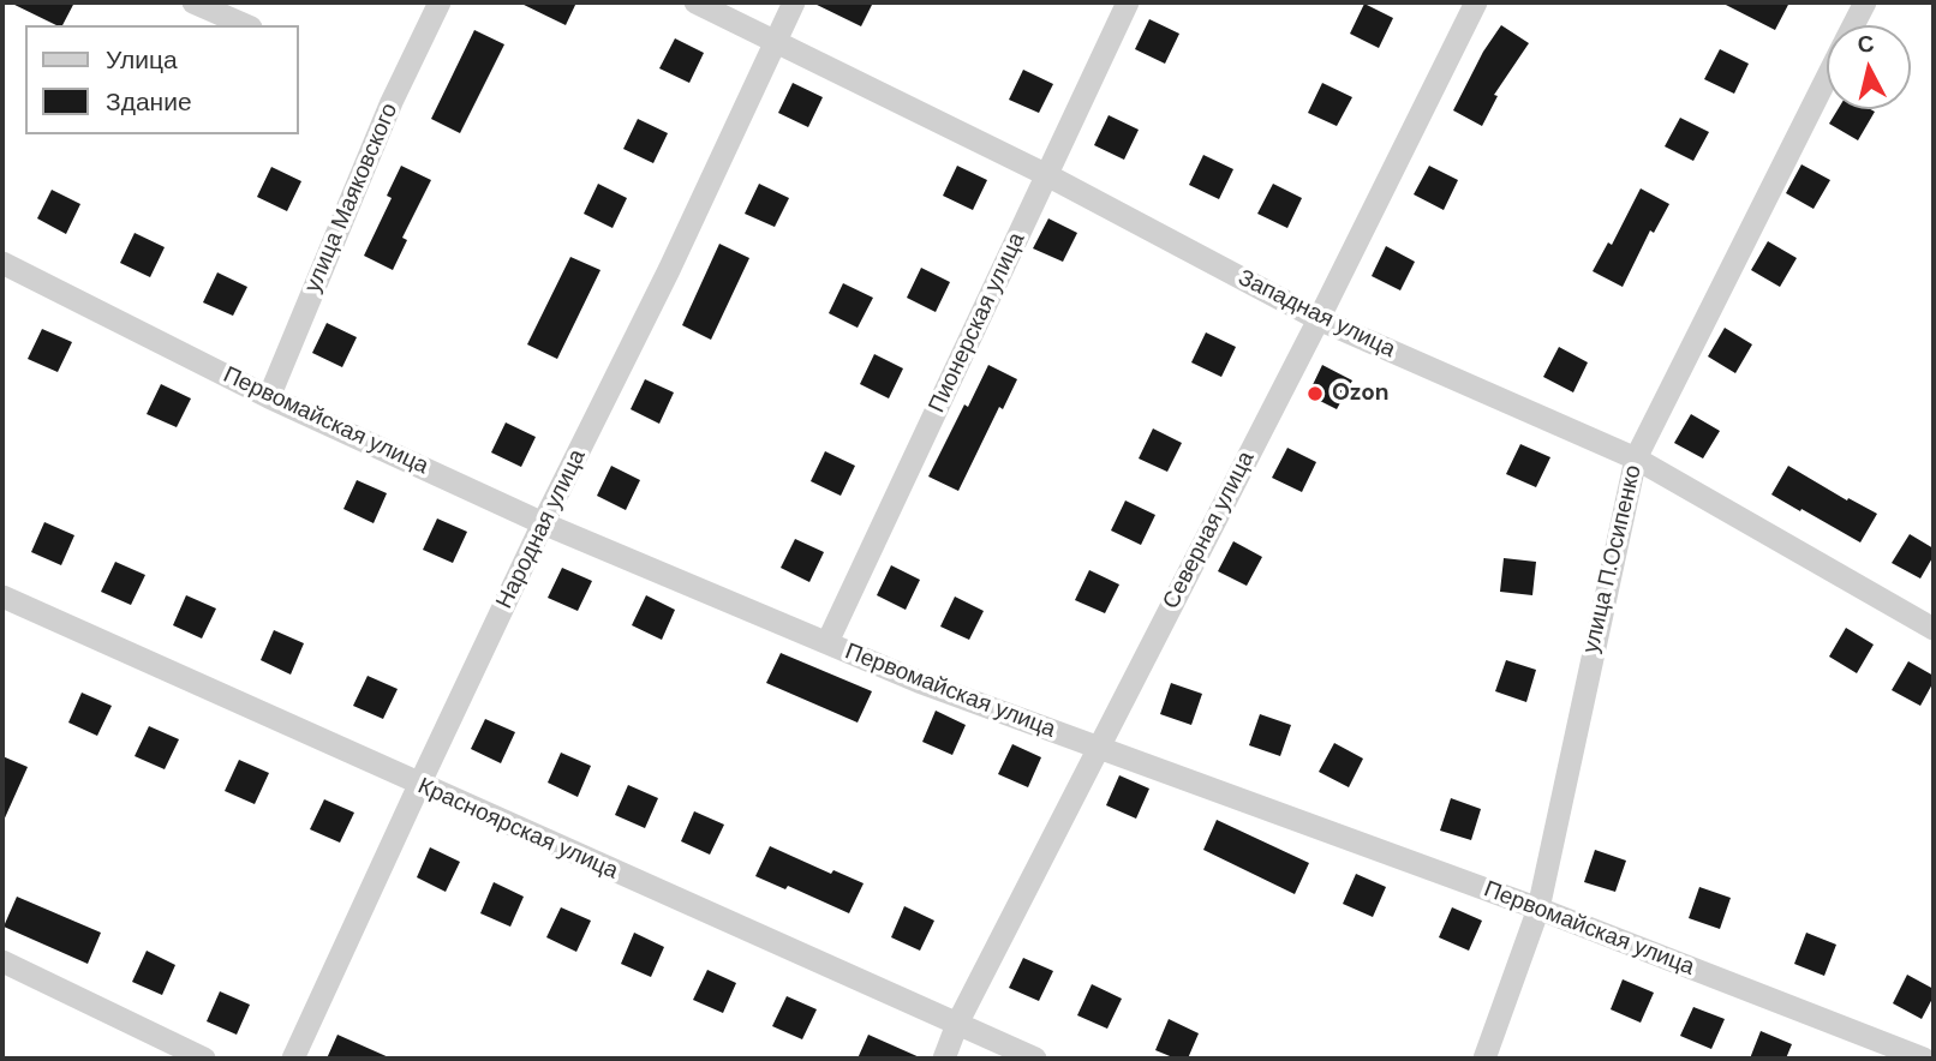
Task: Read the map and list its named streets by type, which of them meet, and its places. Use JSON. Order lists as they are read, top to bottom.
{
  "streets": {
    "street": [
      "улица Маяковского",
      "Западная улица",
      "Пионерская улица",
      "Первомайская улица",
      "Народная улица",
      "Северная улица",
      "улица П.Осипенко",
      "Красноярская улица"
    ]
  },
  "crossings": [
    ["улица Маяковского", "Первомайская улица"],
    ["Западная улица", "Пионерская улица"],
    ["Западная улица", "Народная улица"],
    ["Западная улица", "Северная улица"],
    ["Западная улица", "улица П.Осипенко"],
    ["Пионерская улица", "Первомайская улица"],
    ["Первомайская улица", "Народная улица"],
    ["Первомайская улица", "Северная улица"],
    ["Первомайская улица", "улица П.Осипенко"],
    ["Народная улица", "Красноярская улица"],
    ["Северная улица", "Красноярская улица"]
  ],
  "places": ["Ozon"],
  "legend": ["Улица", "Здание"],
  "north": "top"
}
